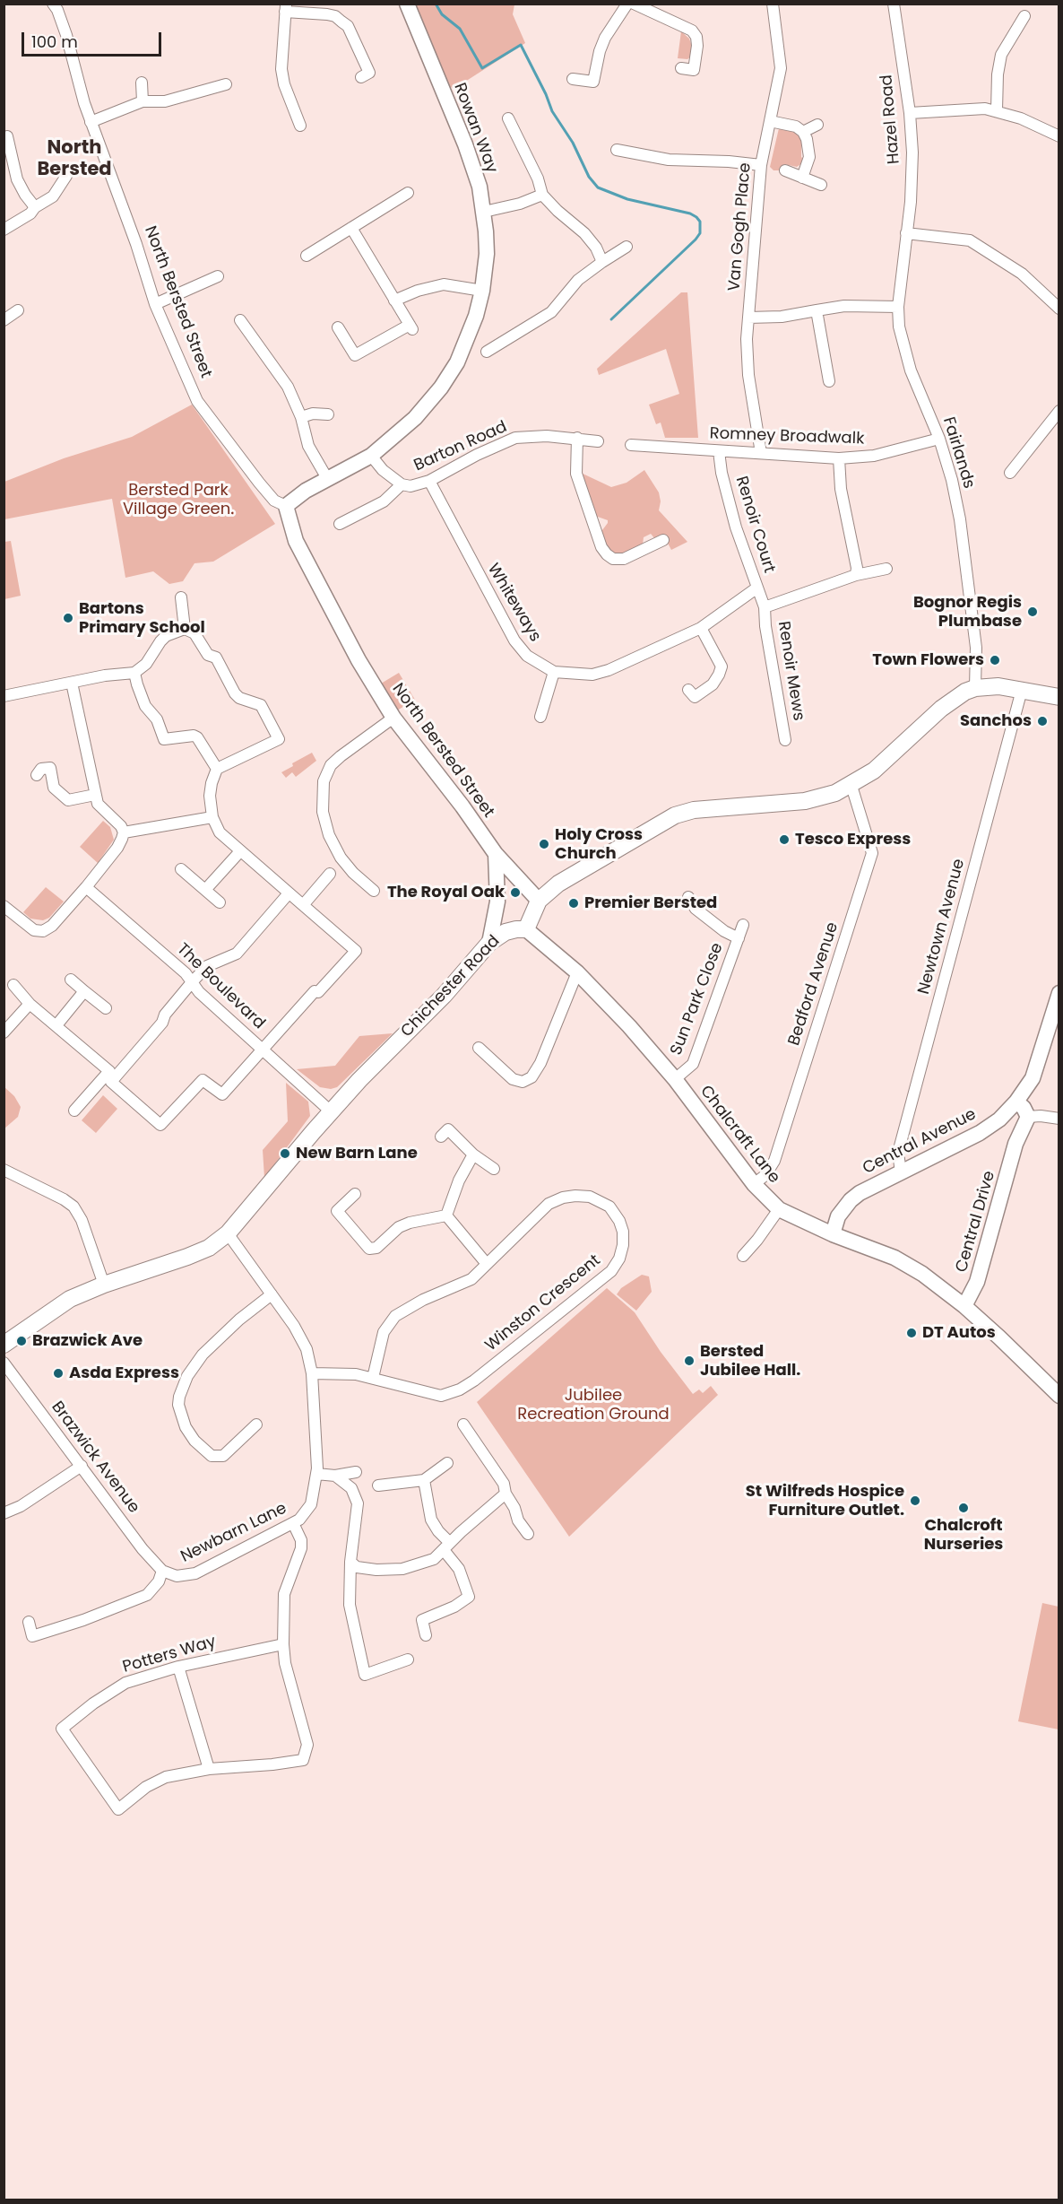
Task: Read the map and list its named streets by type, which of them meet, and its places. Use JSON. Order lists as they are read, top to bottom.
{
  "streets": {
    "main road": ["Chichester Road"],
    "street": [
      "Hazel Road",
      "Rowan Way",
      "Van Gogh Place",
      "North Bersted Street",
      "Romney Broadwalk",
      "Barton Road",
      "Fairlands",
      "Renoir Court",
      "Whiteways",
      "Renoir Mews",
      "Newtown Avenue",
      "Bedford Avenue",
      "The Boulevard",
      "Sun Park Close",
      "Chalcraft Lane",
      "Central Avenue",
      "Central Drive",
      "Winston Crescent",
      "Brazwick Avenue",
      "Newbarn Lane",
      "Potters Way"
    ]
  },
  "crossings": [
    ["Hazel Road", "Fairlands"],
    ["Rowan Way", "North Bersted Street"],
    ["Rowan Way", "Barton Road"],
    ["Van Gogh Place", "Romney Broadwalk"],
    ["Romney Broadwalk", "Fairlands"],
    ["Romney Broadwalk", "Renoir Court"],
    ["Barton Road", "Whiteways"],
    ["Renoir Court", "Whiteways"],
    ["Renoir Court", "Renoir Mews"],
    ["Newtown Avenue", "Central Avenue"],
    ["Bedford Avenue", "Chalcraft Lane"],
    ["The Boulevard", "Chichester Road"],
    ["Chichester Road", "Chalcraft Lane"],
    ["Chichester Road", "Newbarn Lane"],
    ["Sun Park Close", "Chalcraft Lane"],
    ["Chalcraft Lane", "Central Avenue"],
    ["Chalcraft Lane", "Central Drive"],
    ["Central Avenue", "Central Drive"],
    ["Winston Crescent", "Newbarn Lane"],
    ["Brazwick Avenue", "Newbarn Lane"]
  ],
  "districts": ["North Bersted"],
  "parks": ["Bersted Park Village Green.", "Jubilee Recreation Ground"],
  "places": [
    "Bognor Regis Plumbase",
    "Bartons Primary School",
    "Town Flowers",
    "Sanchos",
    "Tesco Express",
    "Holy Cross Church",
    "The Royal Oak",
    "Premier Bersted",
    "New Barn Lane",
    "DT Autos",
    "Brazwick Ave",
    "Bersted Jubilee Hall.",
    "Asda Express",
    "St Wilfreds Hospice Furniture Outlet.",
    "Chalcroft Nurseries"
  ],
  "scale_bar": "100 m"
}
